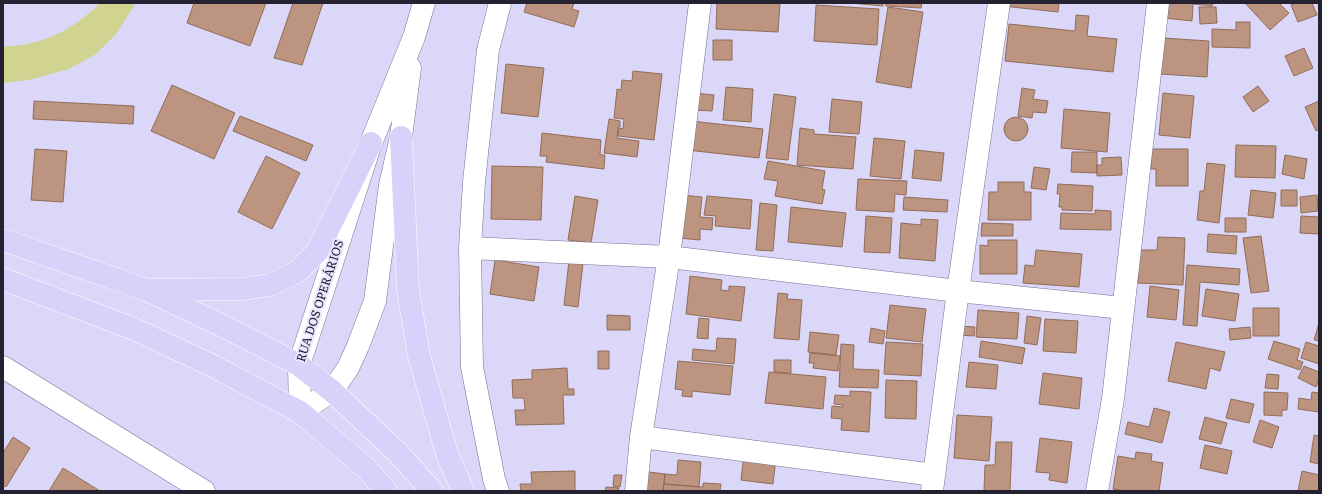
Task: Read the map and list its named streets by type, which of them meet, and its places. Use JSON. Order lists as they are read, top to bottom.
{
  "streets": {
    "street": ["RUA DOS OPERÁRIOS"]
  }
}
